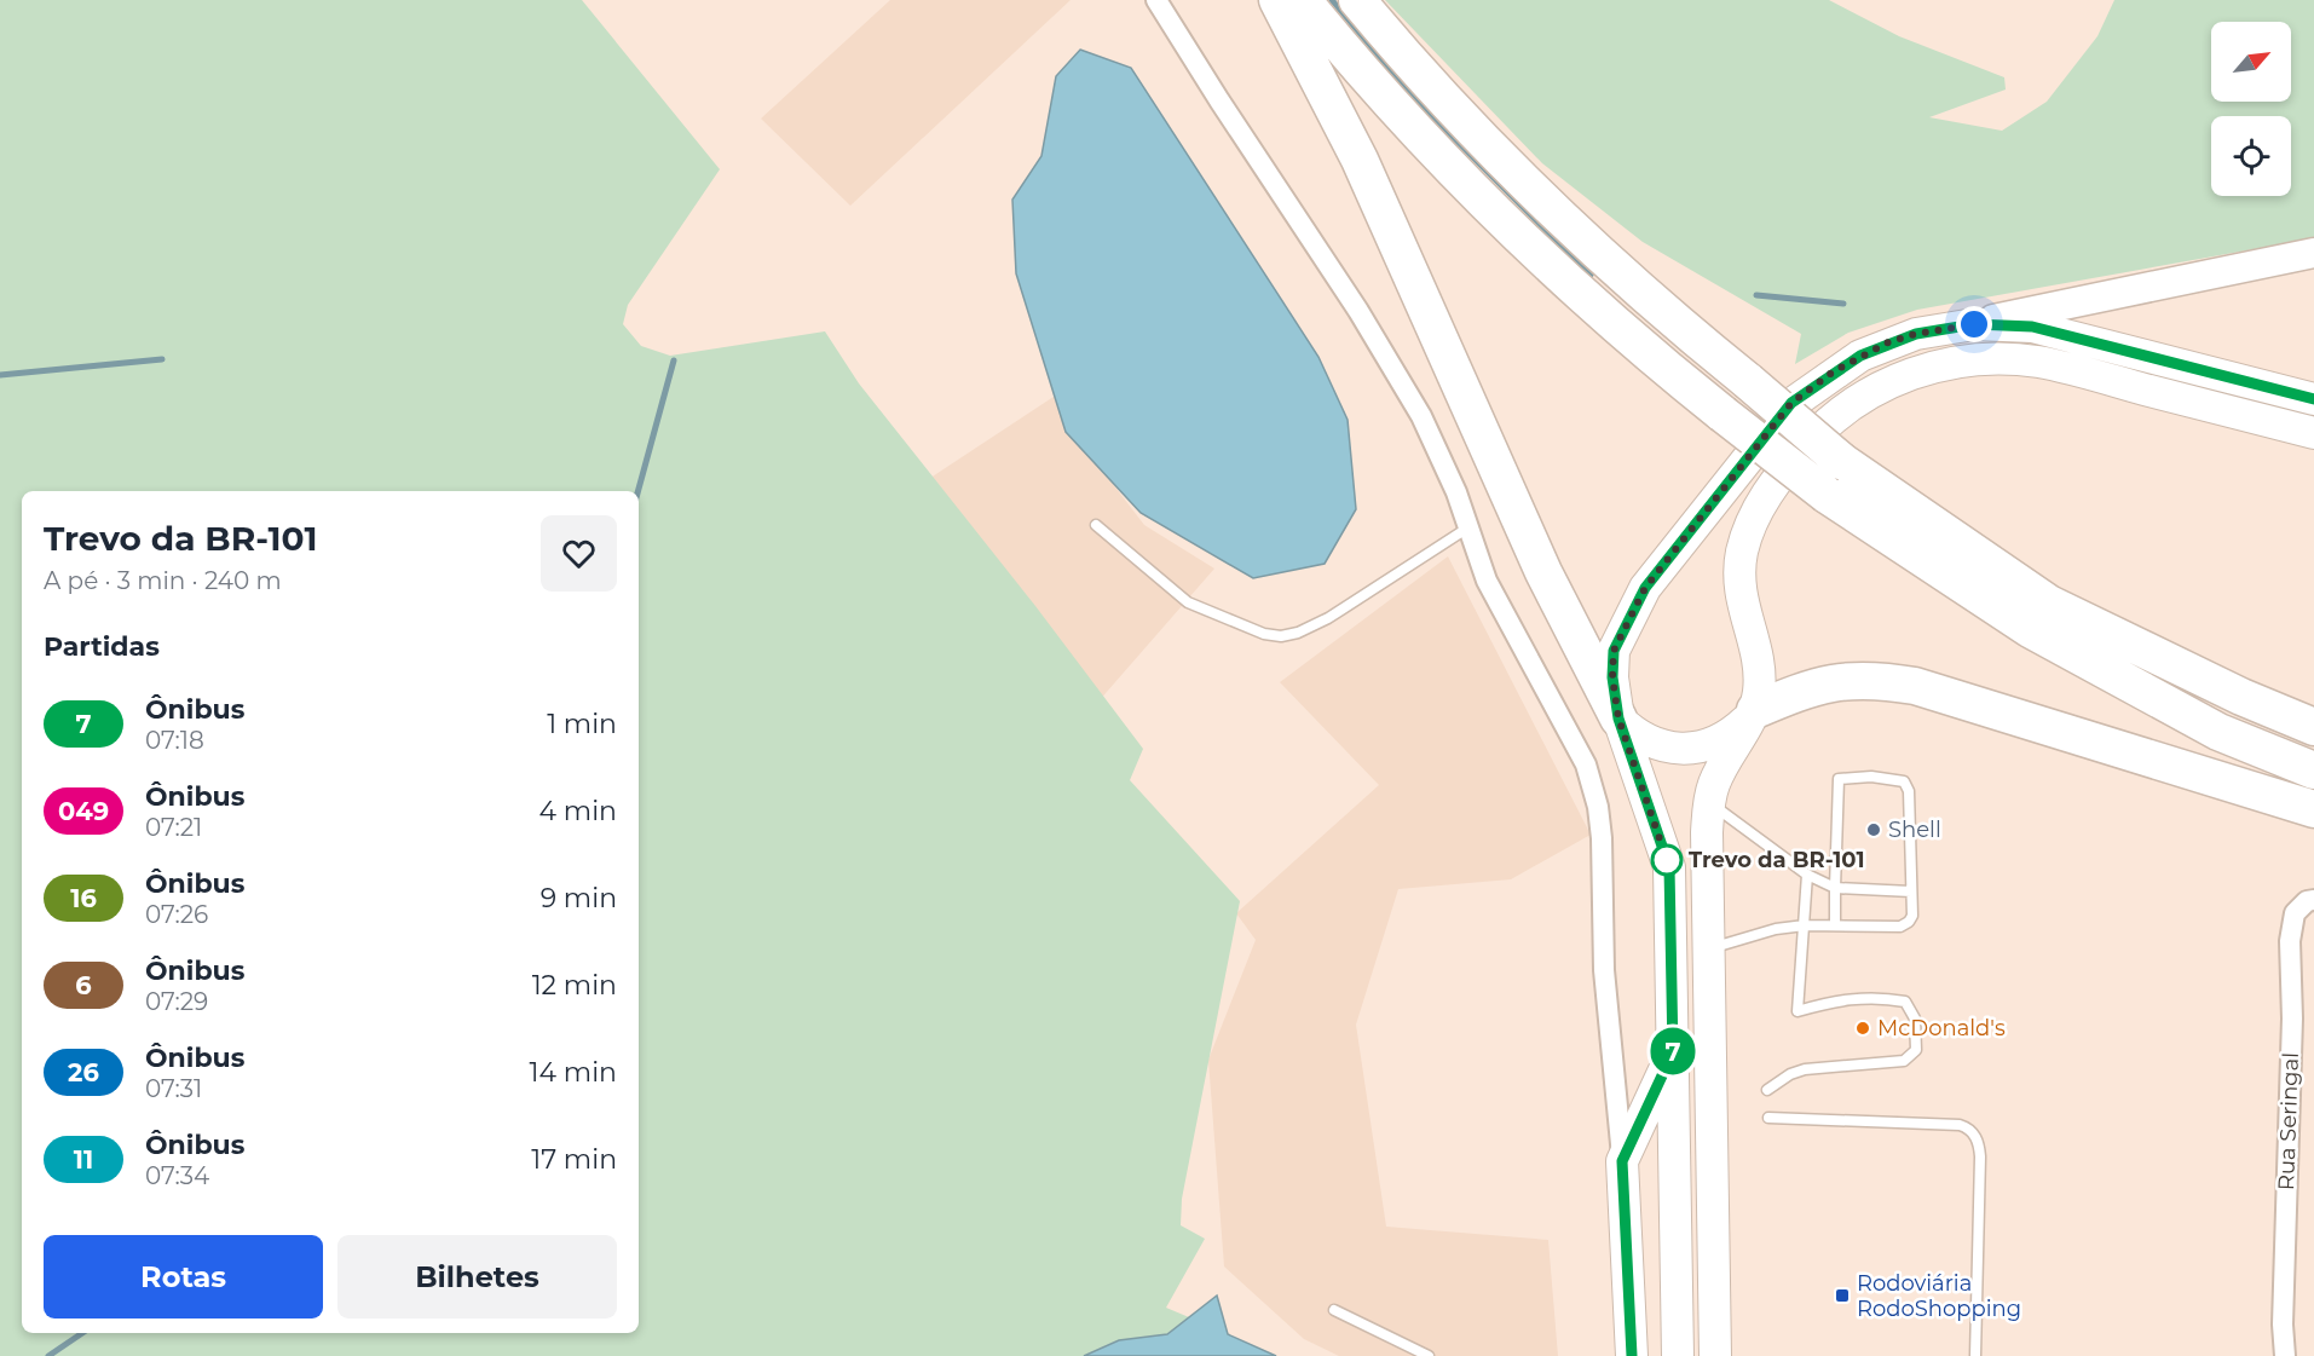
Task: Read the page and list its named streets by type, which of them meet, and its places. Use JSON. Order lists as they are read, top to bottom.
{
  "streets": {
    "street": ["Rua Seringal"]
  },
  "places": {
    "other": ["Shell", "Trevo da BR-101", "McDonald's"],
    "transit": ["Rodoviária RodoShopping"]
  },
  "lines": ["bus line 7"],
  "north": "top right",
  "page": {
    "on_map": "7",
    "heading": [
      ["Trevo da BR-101", "A pé · 3 min · 240 m"],
      "Partidas"
    ],
    "list": [
      {
        "mark": "7",
        "name": "Ônibus",
        "note": "07:18",
        "value": "1 min"
      },
      {
        "mark": "049",
        "name": "Ônibus",
        "note": "07:21",
        "value": "4 min"
      },
      {
        "mark": "16",
        "name": "Ônibus",
        "note": "07:26",
        "value": "9 min"
      },
      {
        "mark": "6",
        "name": "Ônibus",
        "note": "07:29",
        "value": "12 min"
      },
      {
        "mark": "26",
        "name": "Ônibus",
        "note": "07:31",
        "value": "14 min"
      },
      {
        "mark": "11",
        "name": "Ônibus",
        "note": "07:34",
        "value": "17 min"
      }
    ],
    "buttons": ["Rotas", "Bilhetes"]
  }
}
